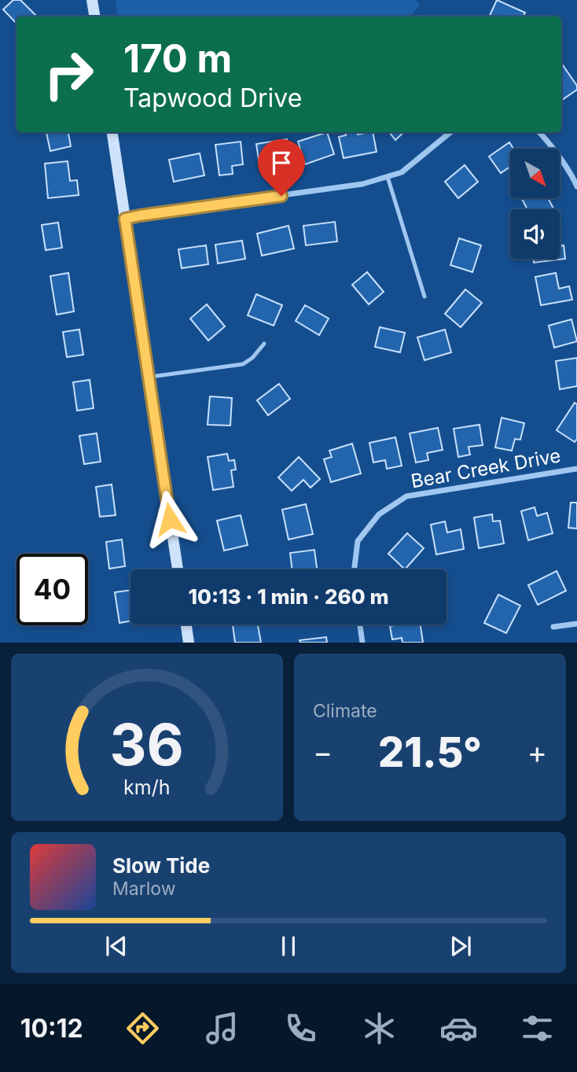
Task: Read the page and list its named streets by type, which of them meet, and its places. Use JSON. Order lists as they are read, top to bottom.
{
  "streets": {
    "street": ["Bear Creek Drive"]
  },
  "north": "bottom right",
  "page": {
    "turn": ["170 m", "Tapwood Drive"],
    "limit": "40",
    "trip": "10:13 · 1 min · 260 m",
    "tile": "Climate",
    "heat": ["−", "21.5°", "+"],
    "song": ["Slow Tide", "Marlow"],
    "tabs": "10:12",
    "gauge": ["36", "km/h"]
  }
}
